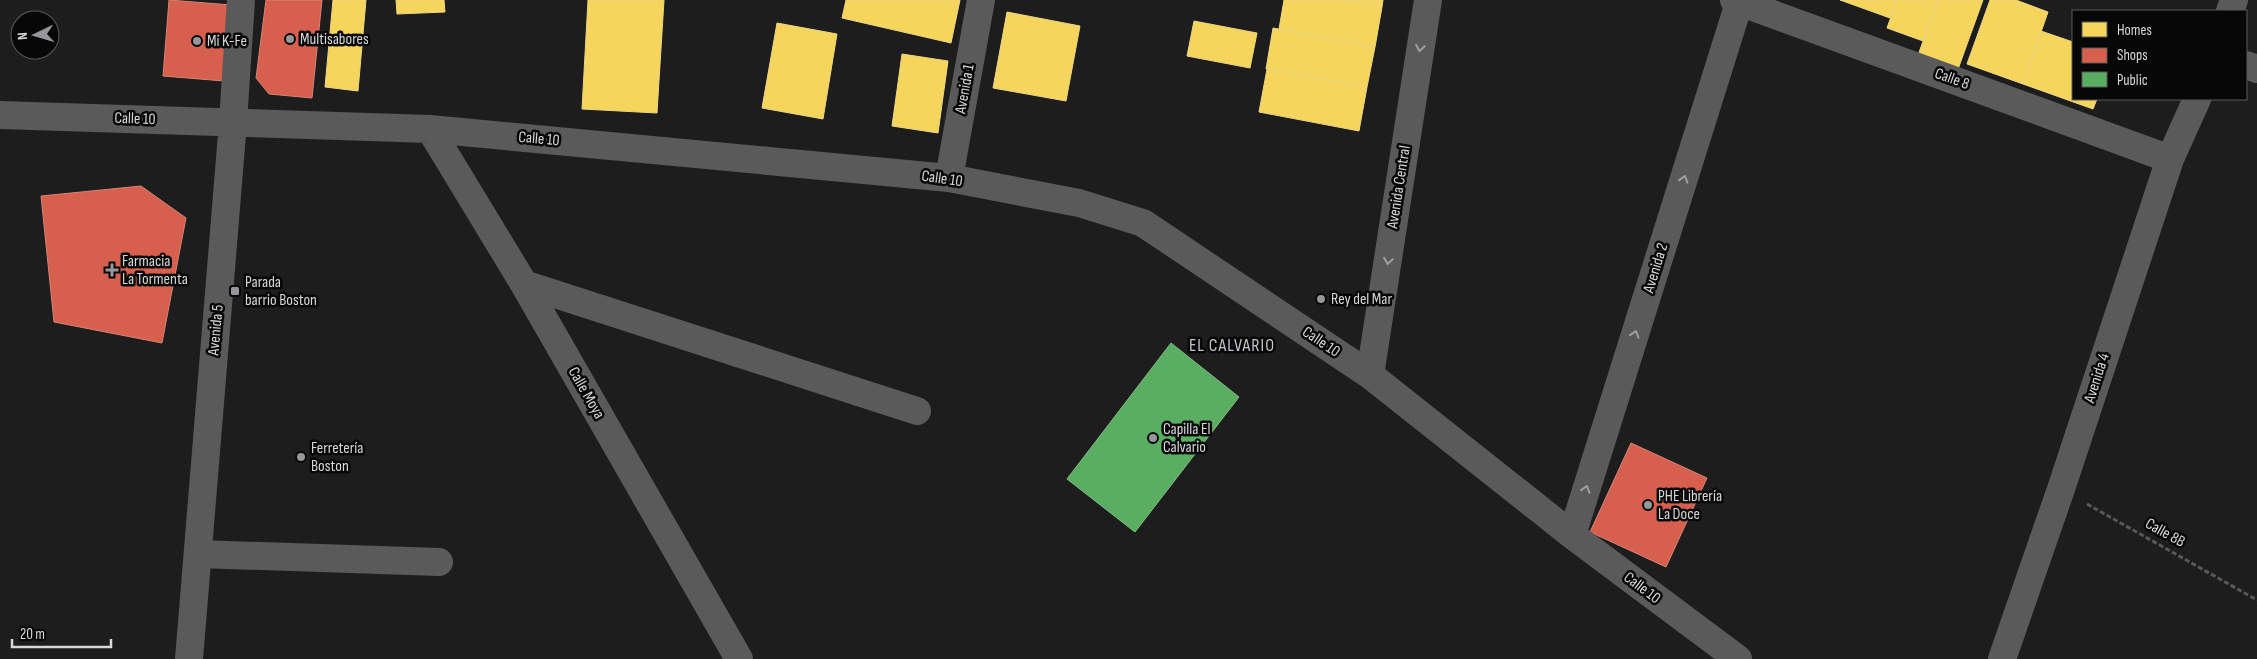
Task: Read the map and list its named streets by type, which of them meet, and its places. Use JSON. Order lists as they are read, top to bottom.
{
  "streets": {
    "street": [
      "Calle 8",
      "Avenida 1",
      "Calle 10",
      "Avenida Central",
      "Avenida 2",
      "Avenida 5",
      "Avenida 4",
      "Calle Moya"
    ],
    "path": ["Calle 8B"]
  },
  "crossings": [
    ["Calle 8", "Avenida 2"],
    ["Calle 8", "Avenida 4"],
    ["Avenida 1", "Calle 10"],
    ["Calle 10", "Avenida Central"],
    ["Calle 10", "Avenida 2"],
    ["Calle 10", "Avenida 5"],
    ["Calle 10", "Calle Moya"],
    ["Avenida 4", "Calle 8B"]
  ],
  "one_way": ["Avenida Central", "Avenida 2"],
  "districts": ["EL CALVARIO"],
  "places": {
    "other": [
      "Multisabores",
      "Mi K-Fe",
      "Rey del Mar",
      "Capilla El Calvario",
      "Ferretería Boston",
      "PHE Librería La Doce"
    ],
    "health": ["Farmacia La Tormenta"],
    "transit": ["Parada barrio Boston"]
  },
  "legend": ["Homes", "Shops", "Public"],
  "scale_bar": "20 m",
  "north": "left"
}
